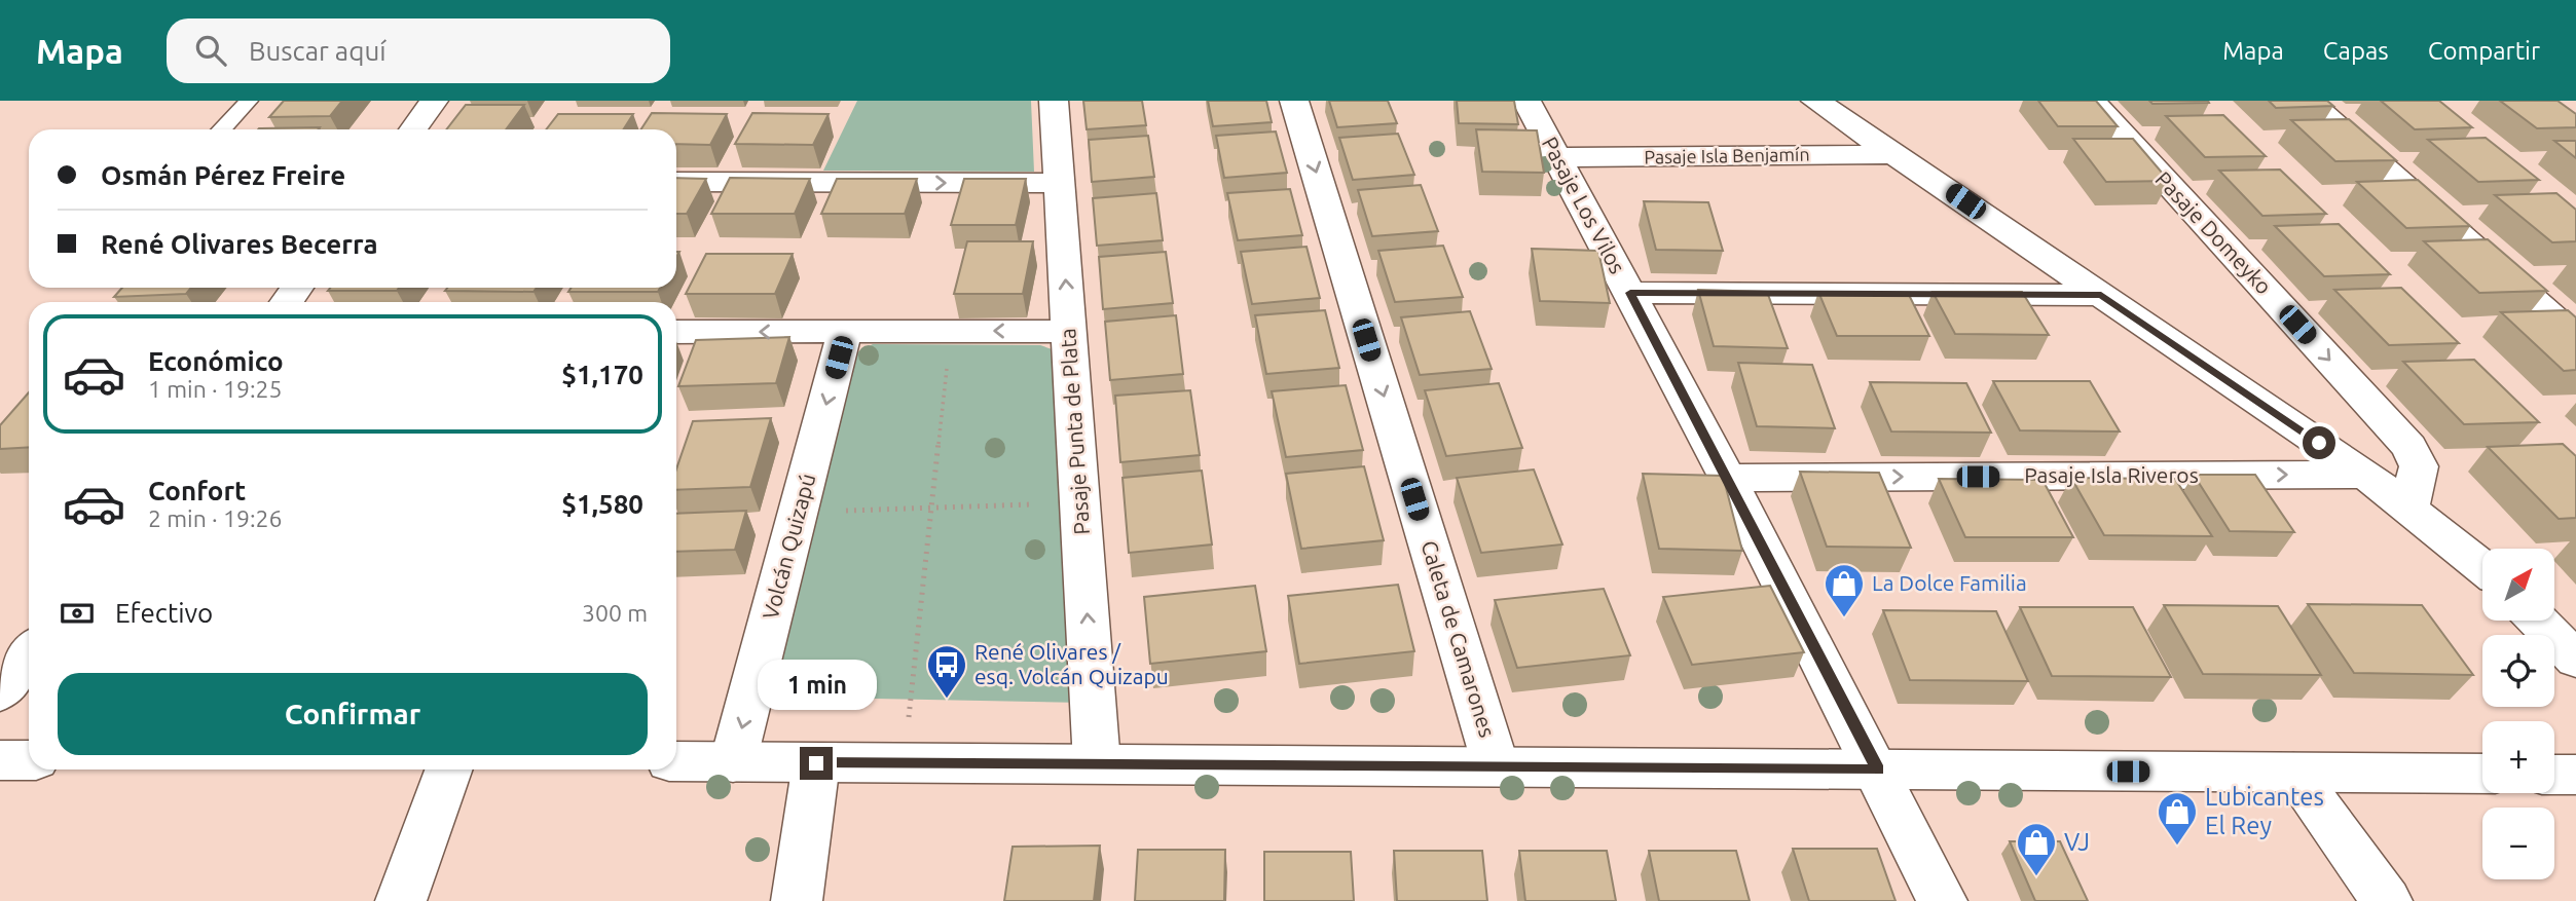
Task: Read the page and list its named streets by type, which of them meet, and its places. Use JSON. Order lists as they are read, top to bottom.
{
  "streets": {
    "street": [
      "Pasaje Isla Benjamín",
      "Pasaje Los Vilos",
      "Pasaje Domeyko",
      "Pasaje Punta de Plata",
      "Pasaje Isla Riveros",
      "Volcán Quizapú",
      "Caleta de Camarones"
    ]
  },
  "crossings": [
    ["Pasaje Isla Benjamín", "Pasaje Los Vilos"],
    ["Pasaje Los Vilos", "Pasaje Isla Riveros"]
  ],
  "one_way": ["Pasaje Punta de Plata", "Volcán Quizapú", "Caleta de Camarones"],
  "places": {
    "shop": ["La Dolce Familia", "Lubicantes El Rey", "VJ"],
    "bus stop": ["René Olivares / esq. Volcán Quizapu"]
  },
  "north": "top right",
  "page": {
    "header": "Mapa",
    "search": "Buscar aquí",
    "nav": ["Mapa", "Capas", "Compartir"],
    "banner": ["Osmán Pérez Freire", "René Olivares Becerra"],
    "list": [
      {
        "name": "Económico",
        "note": "1 min · 19:25",
        "value": "$1,170"
      },
      {
        "name": "Confort",
        "note": "2 min · 19:26",
        "value": "$1,580"
      }
    ],
    "map_buttons": ["+", "−"],
    "pay": ["Efectivo", "300 m"],
    "buttons": "Confirmar",
    "bubble": "1 min"
  }
}
